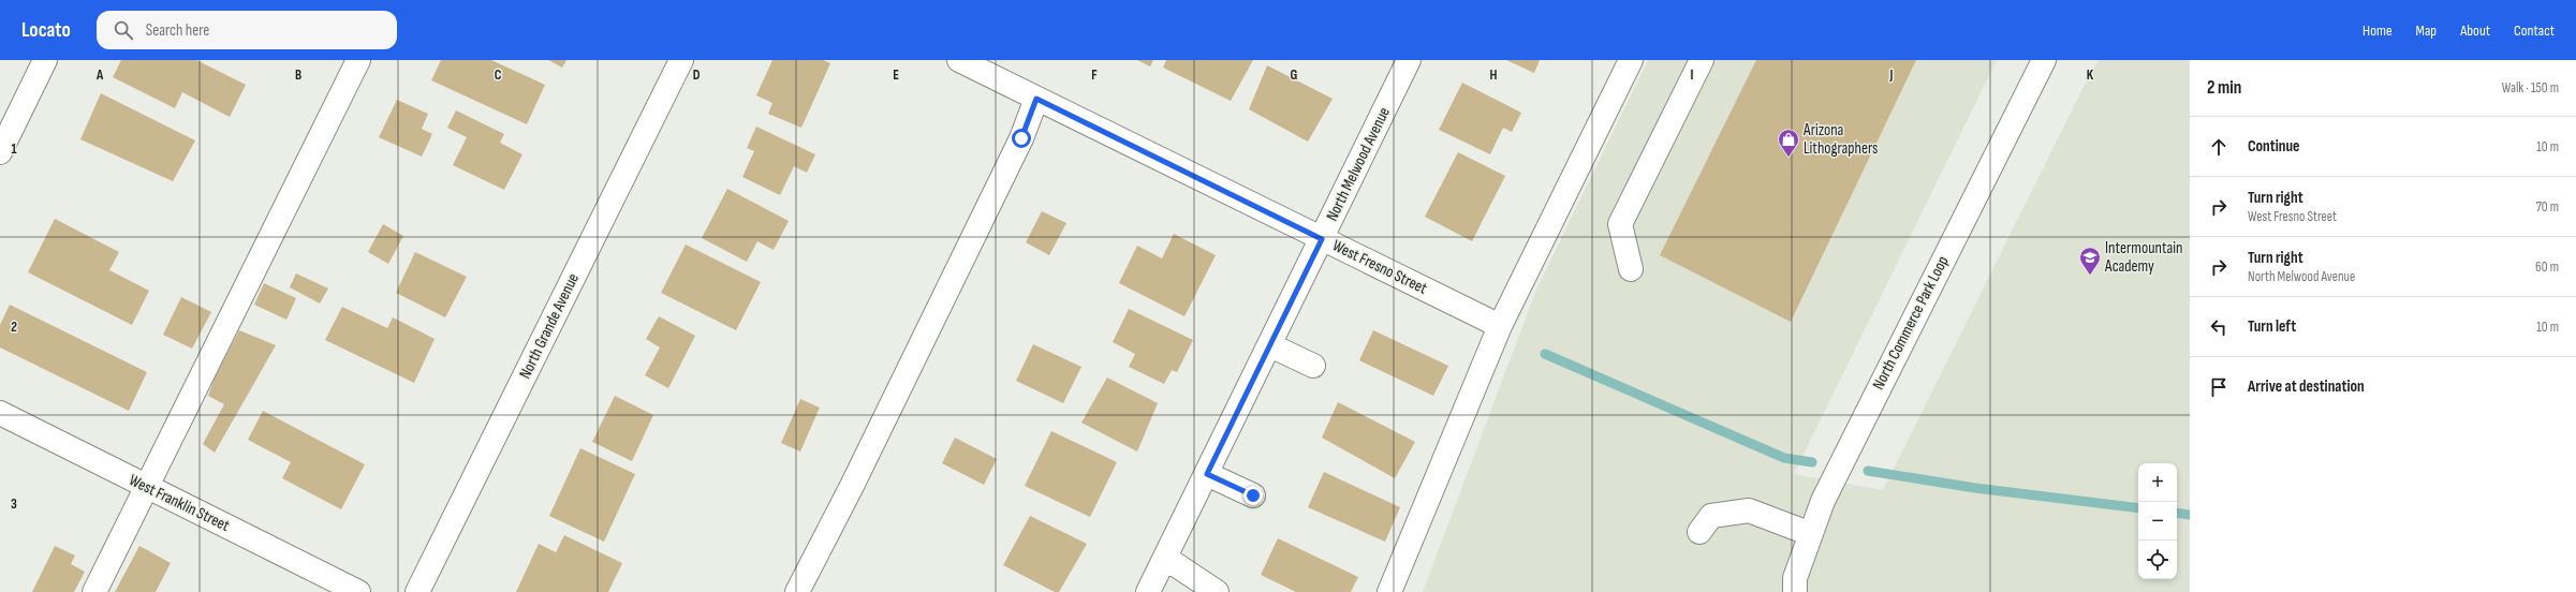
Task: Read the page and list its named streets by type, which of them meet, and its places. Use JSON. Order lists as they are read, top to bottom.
{
  "streets": {
    "street": [
      "North Melwood Avenue",
      "West Fresno Street",
      "North Commerce Park Loop",
      "North Grande Avenue",
      "West Franklin Street"
    ]
  },
  "crossings": [
    ["North Melwood Avenue", "West Fresno Street"]
  ],
  "places": {
    "shop": ["Arizona Lithographers"],
    "school or university": ["Intermountain Academy"]
  },
  "page": {
    "header": "Locato",
    "search": "Search here",
    "nav": [
      "Home",
      "Map",
      "About",
      "Contact"
    ],
    "heading": ["2 min", "Walk · 150 m"],
    "list": [
      ["Continue", "10 m"],
      ["Turn right", "West Fresno Street", "70 m"],
      ["Turn right", "North Melwood Avenue", "60 m"],
      ["Turn left", "10 m"],
      "Arrive at destination"
    ],
    "map_buttons": ["+", "−"]
  },
  "grid": {
    "columns": [
      "A",
      "B",
      "C",
      "D",
      "E",
      "F",
      "G",
      "H",
      "I",
      "J",
      "K"
    ],
    "rows": ["1", "2", "3"]
  }
}
